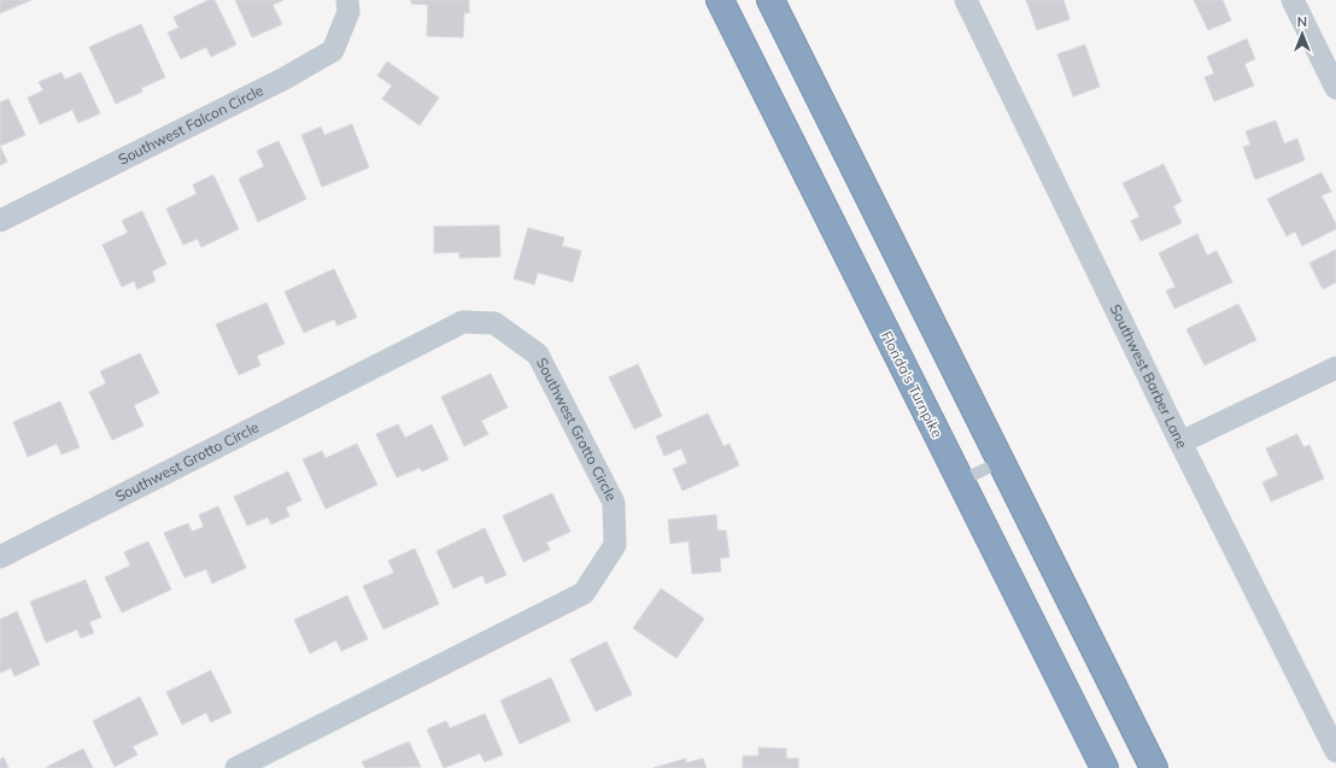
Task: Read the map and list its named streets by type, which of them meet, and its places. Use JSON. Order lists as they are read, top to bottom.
{
  "streets": {
    "highway": ["Florida's Turnpike"],
    "street": ["Southwest Falcon Circle", "Southwest Barber Lane", "Southwest Grotto Circle"]
  },
  "north": "top"
}
